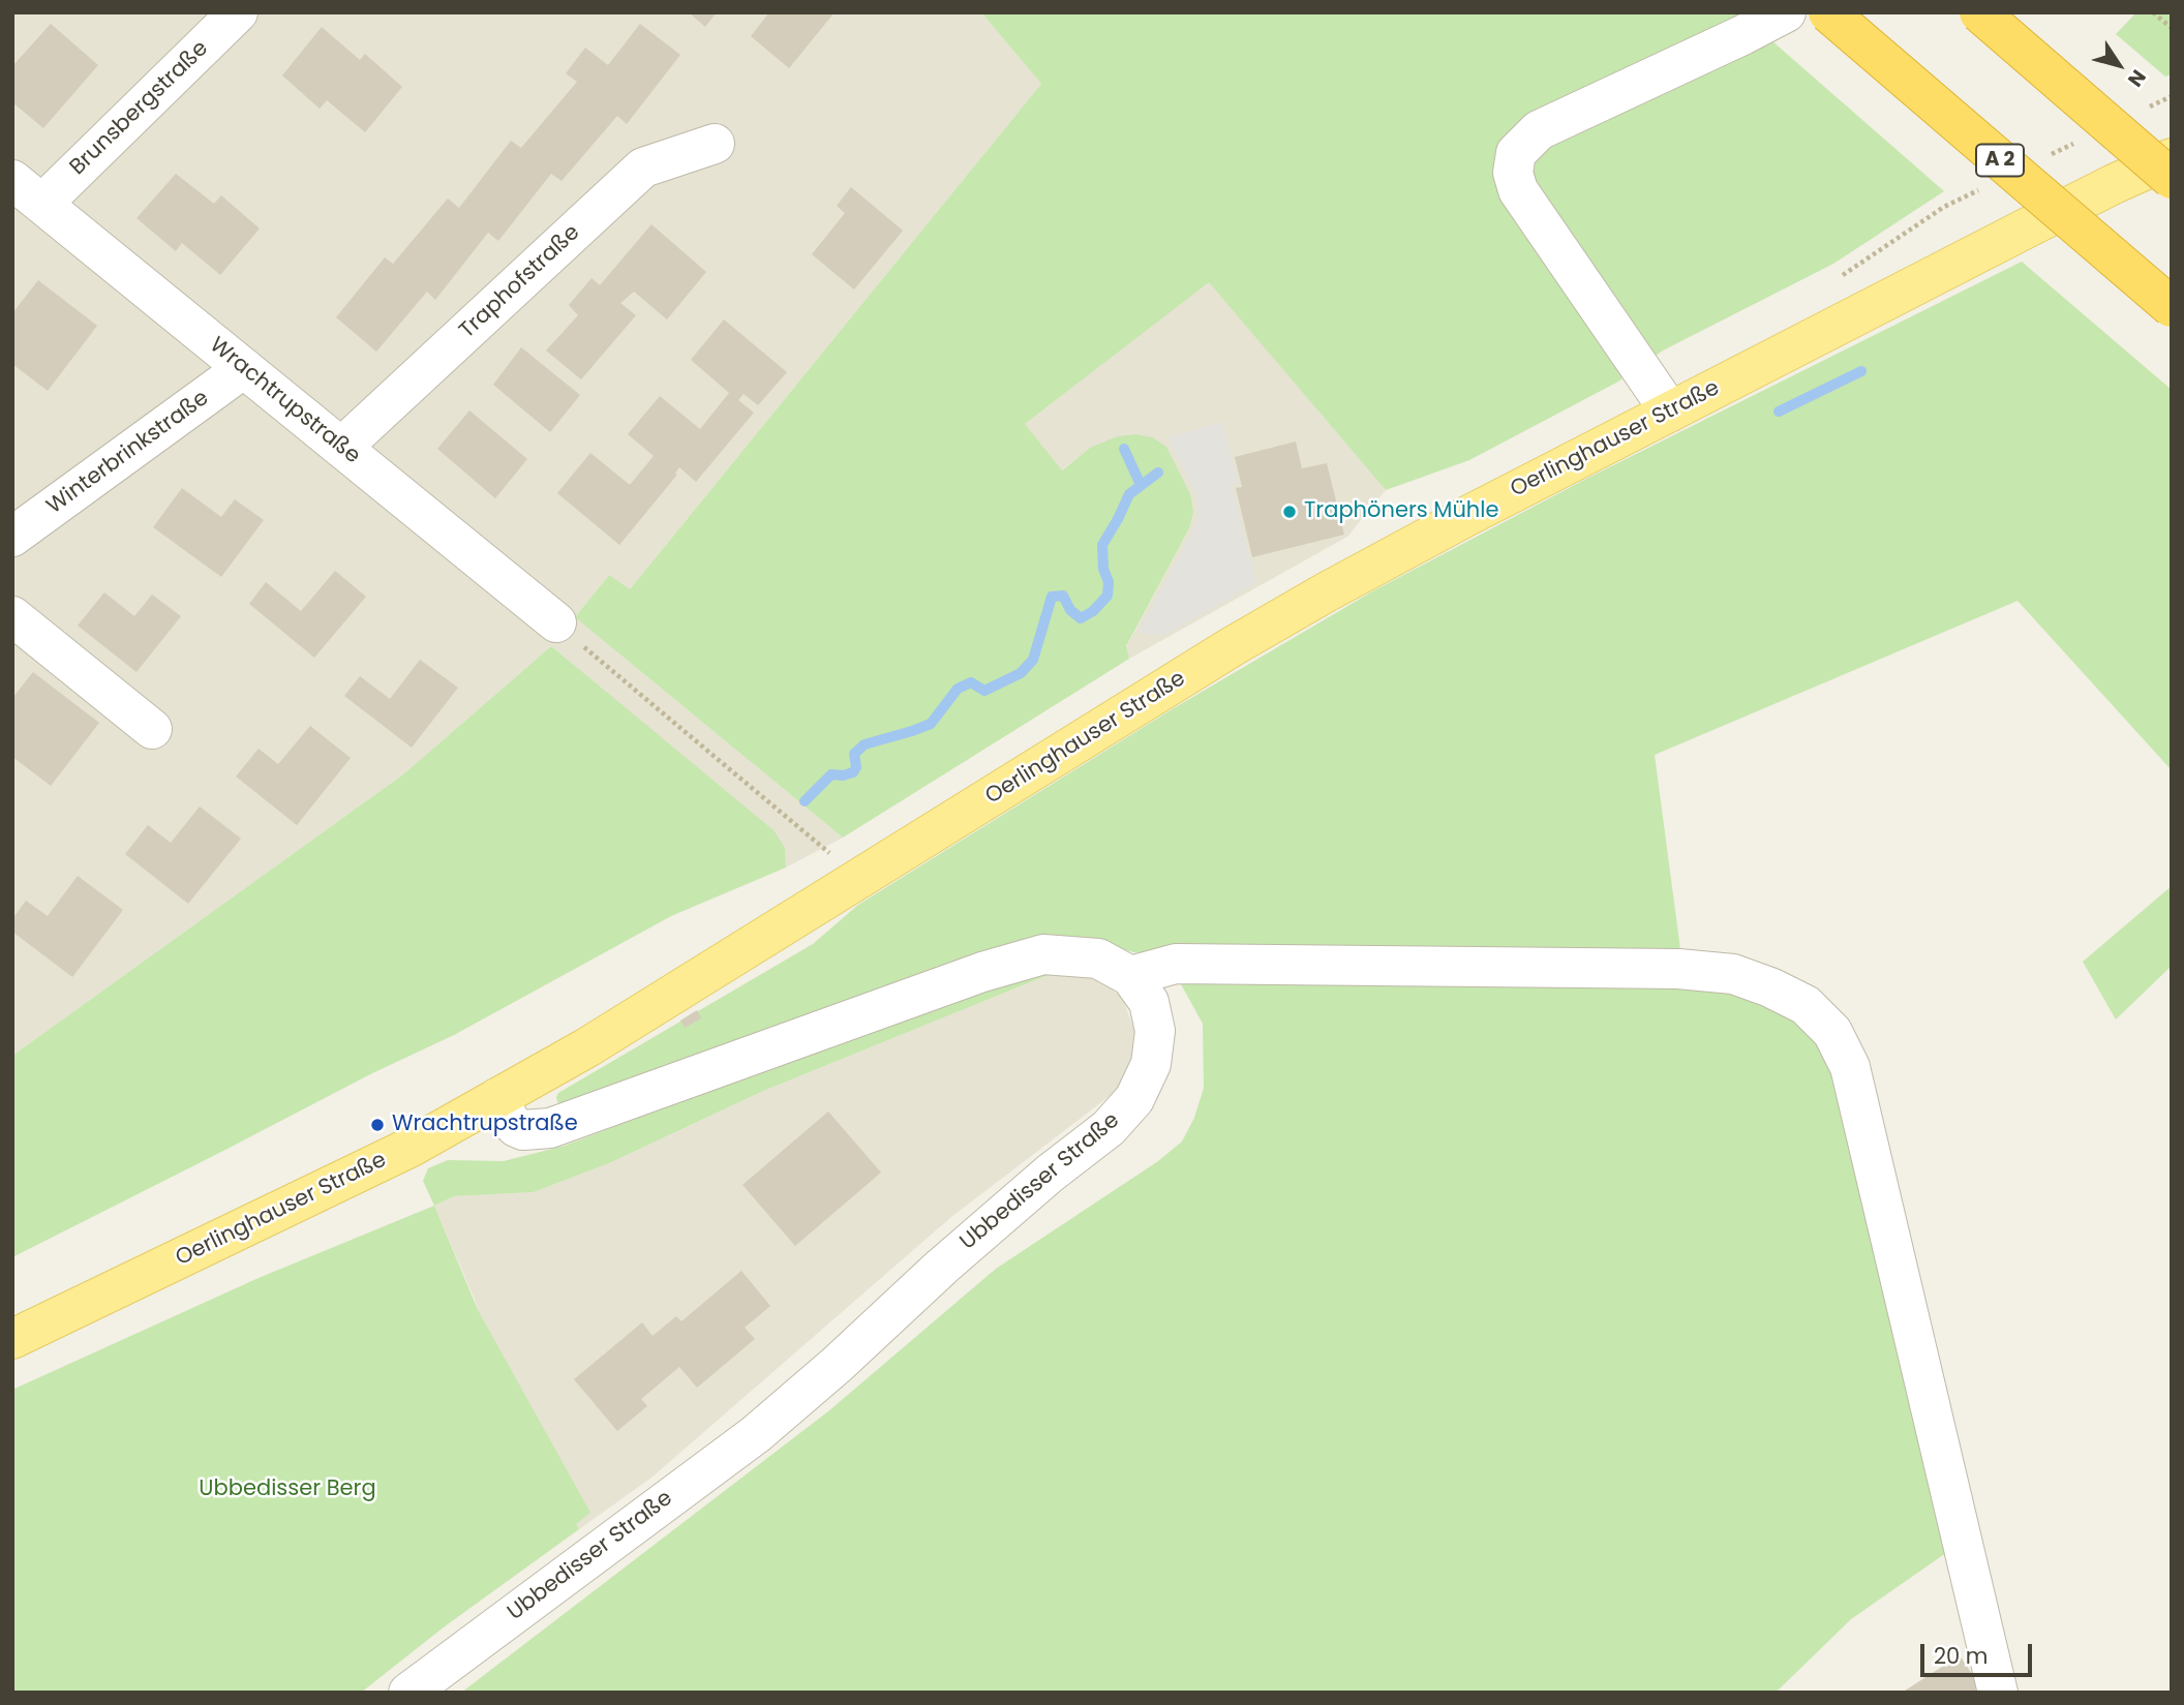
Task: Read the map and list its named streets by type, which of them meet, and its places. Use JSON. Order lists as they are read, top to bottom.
{
  "streets": {
    "highway": ["A 2"],
    "main road": ["Oerlinghauser Straße"],
    "street": [
      "Brunsbergstraße",
      "Traphofstraße",
      "Wrachtrupstraße",
      "Winterbrinkstraße",
      "Ubbedisser Straße"
    ]
  },
  "crossings": [
    ["Brunsbergstraße", "Wrachtrupstraße"],
    ["Traphofstraße", "Wrachtrupstraße"],
    ["Wrachtrupstraße", "Winterbrinkstraße"],
    ["Oerlinghauser Straße", "Ubbedisser Straße"]
  ],
  "parks": ["Ubbedisser Berg"],
  "places": ["Traphöners Mühle", "Wrachtrupstraße"],
  "scale_bar": "20 m",
  "north": "bottom right"
}
